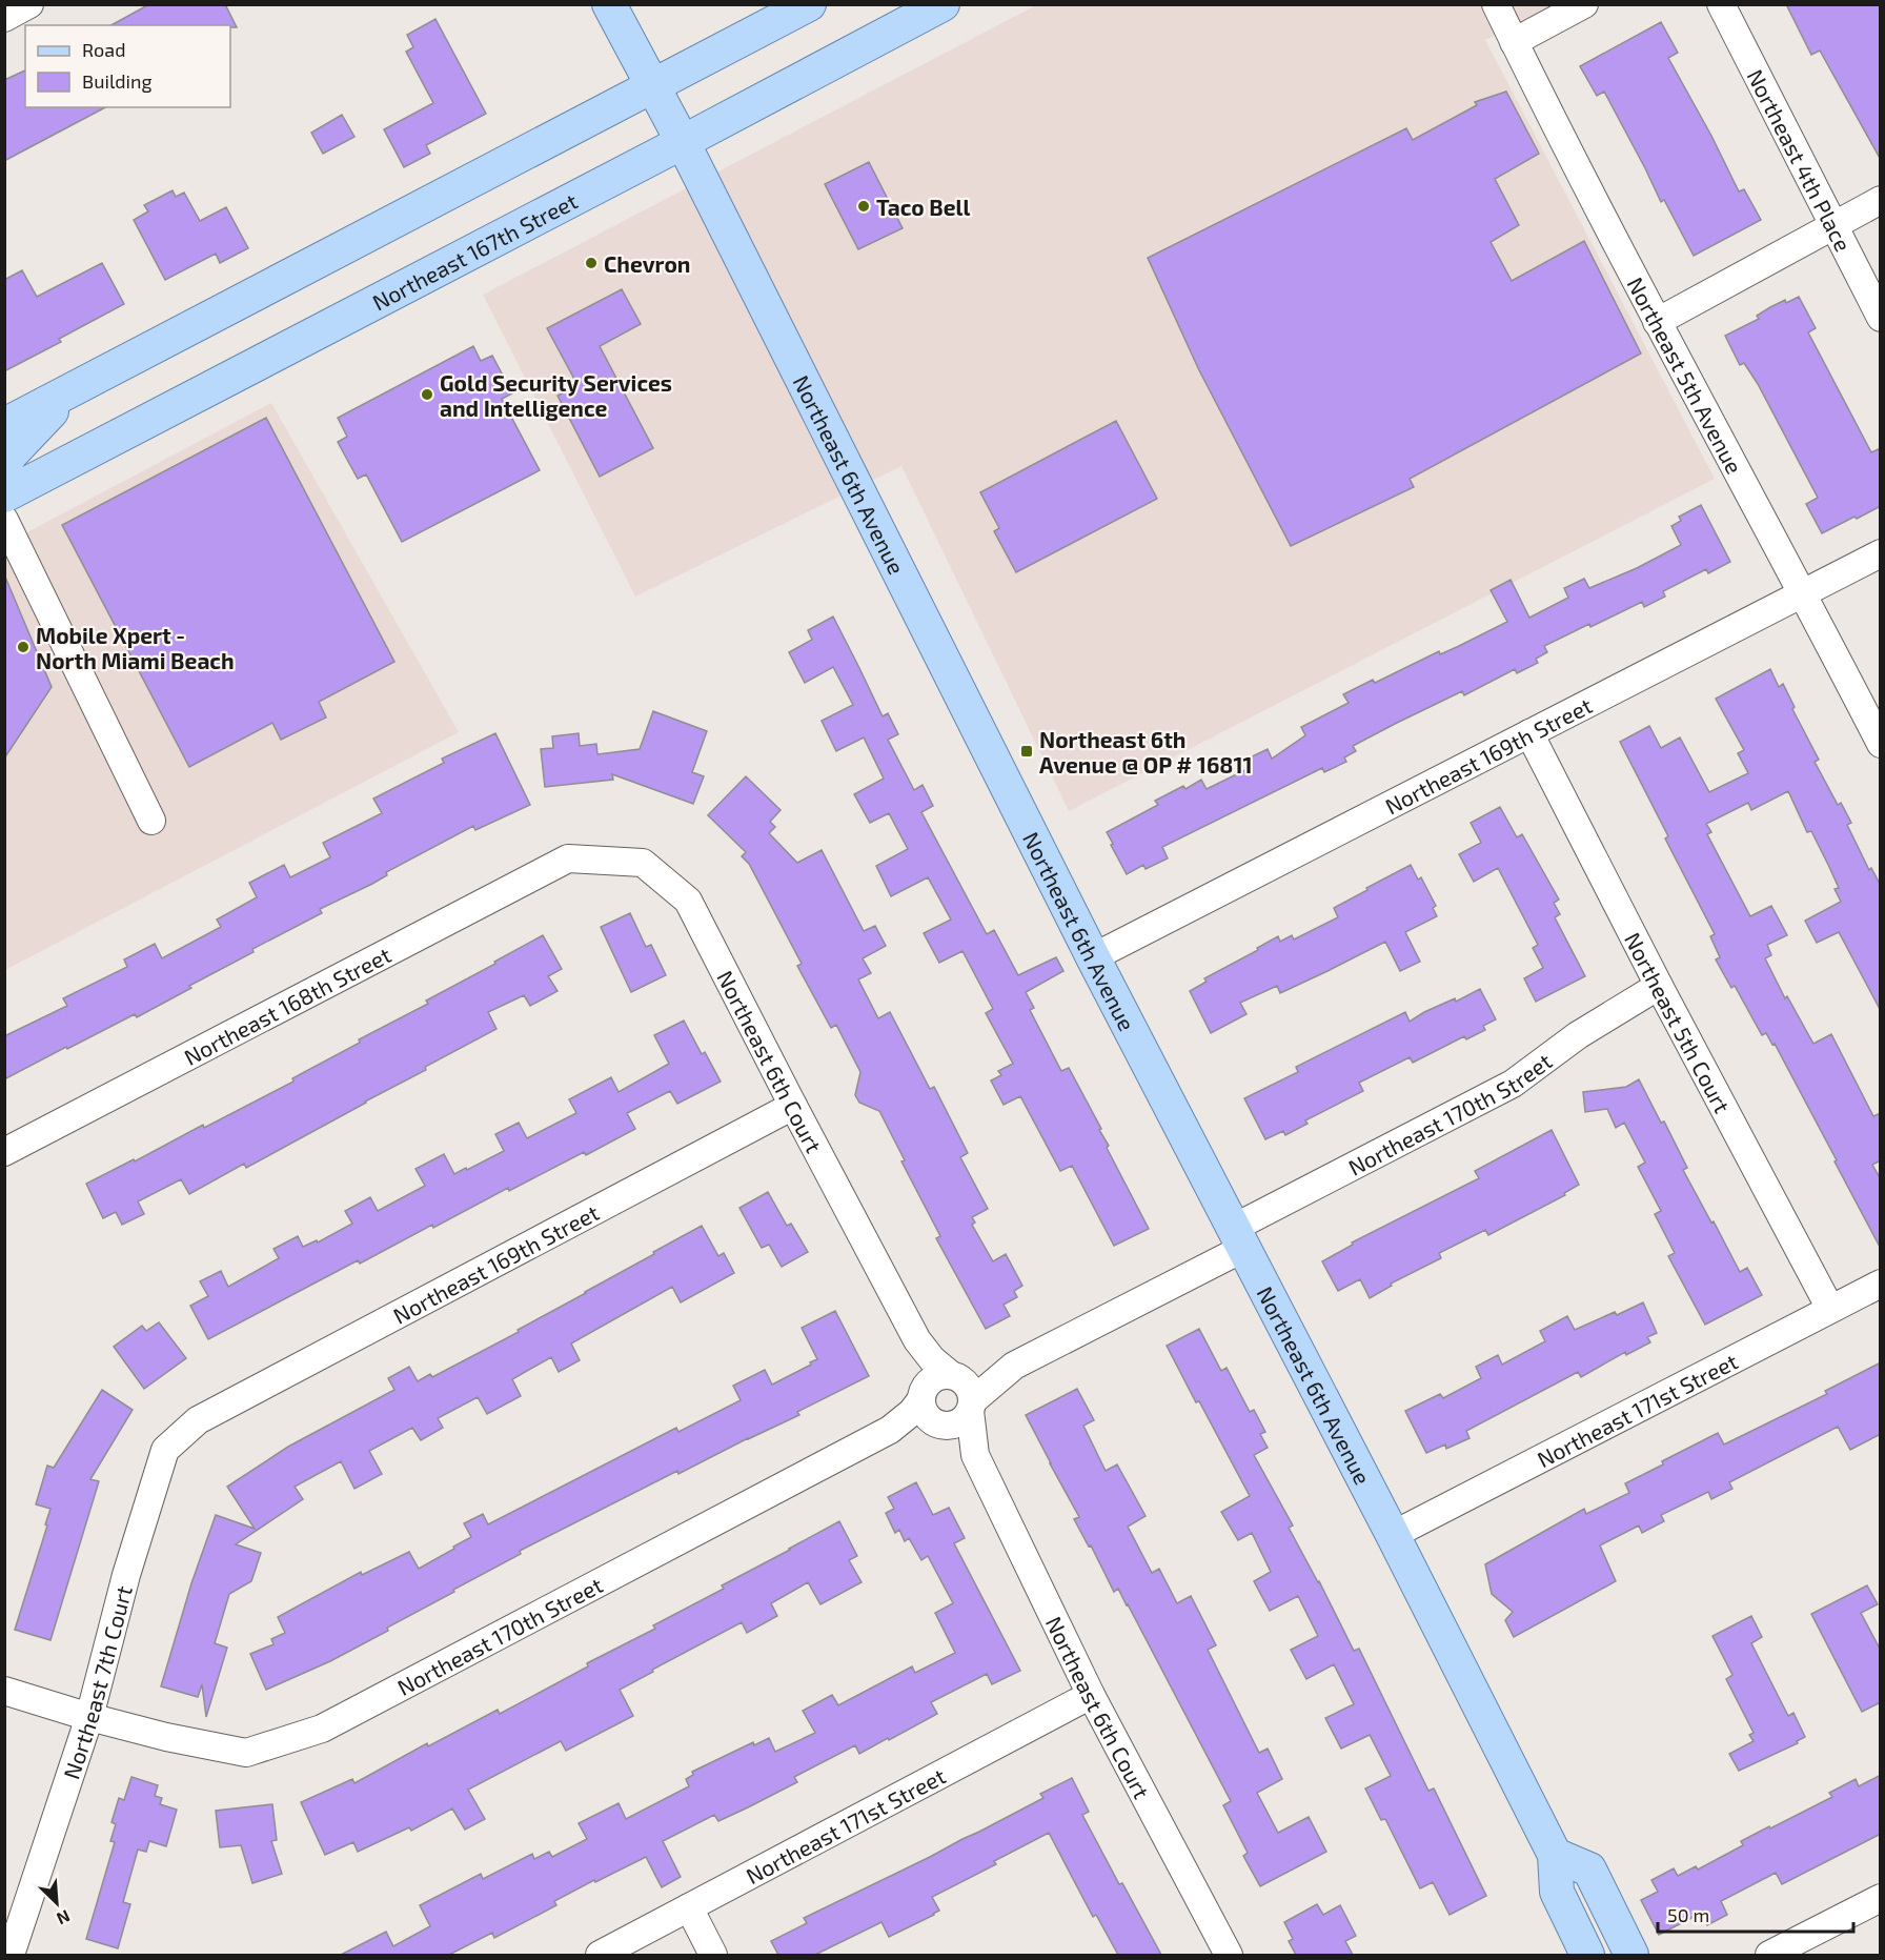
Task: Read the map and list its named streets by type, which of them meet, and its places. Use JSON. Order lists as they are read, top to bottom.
{
  "streets": {
    "main road": ["Northeast 167th Street", "Northeast 6th Avenue"],
    "street": [
      "Northeast 4th Place",
      "Northeast 5th Avenue",
      "Northeast 169th Street",
      "Northeast 168th Street",
      "Northeast 5th Court",
      "Northeast 6th Court",
      "Northeast 170th Street",
      "Northeast 171st Street",
      "Northeast 7th Court"
    ]
  },
  "crossings": [
    ["Northeast 167th Street", "Northeast 6th Avenue"],
    ["Northeast 5th Avenue", "Northeast 169th Street"],
    ["Northeast 6th Avenue", "Northeast 169th Street"],
    ["Northeast 6th Avenue", "Northeast 170th Street"],
    ["Northeast 6th Avenue", "Northeast 171st Street"],
    ["Northeast 169th Street", "Northeast 5th Court"],
    ["Northeast 169th Street", "Northeast 6th Court"],
    ["Northeast 169th Street", "Northeast 7th Court"],
    ["Northeast 168th Street", "Northeast 6th Court"],
    ["Northeast 5th Court", "Northeast 170th Street"],
    ["Northeast 5th Court", "Northeast 171st Street"],
    ["Northeast 6th Court", "Northeast 170th Street"],
    ["Northeast 6th Court", "Northeast 171st Street"],
    ["Northeast 170th Street", "Northeast 7th Court"]
  ],
  "places": {
    "other": [
      "Taco Bell",
      "Chevron",
      "Gold Security Services and Intelligence",
      "Mobile Xpert - North Miami Beach"
    ],
    "transit": ["Northeast 6th Avenue @ OP # 16811"]
  },
  "legend": ["Road", "Building"],
  "scale_bar": "50 m",
  "north": "bottom right"
}
